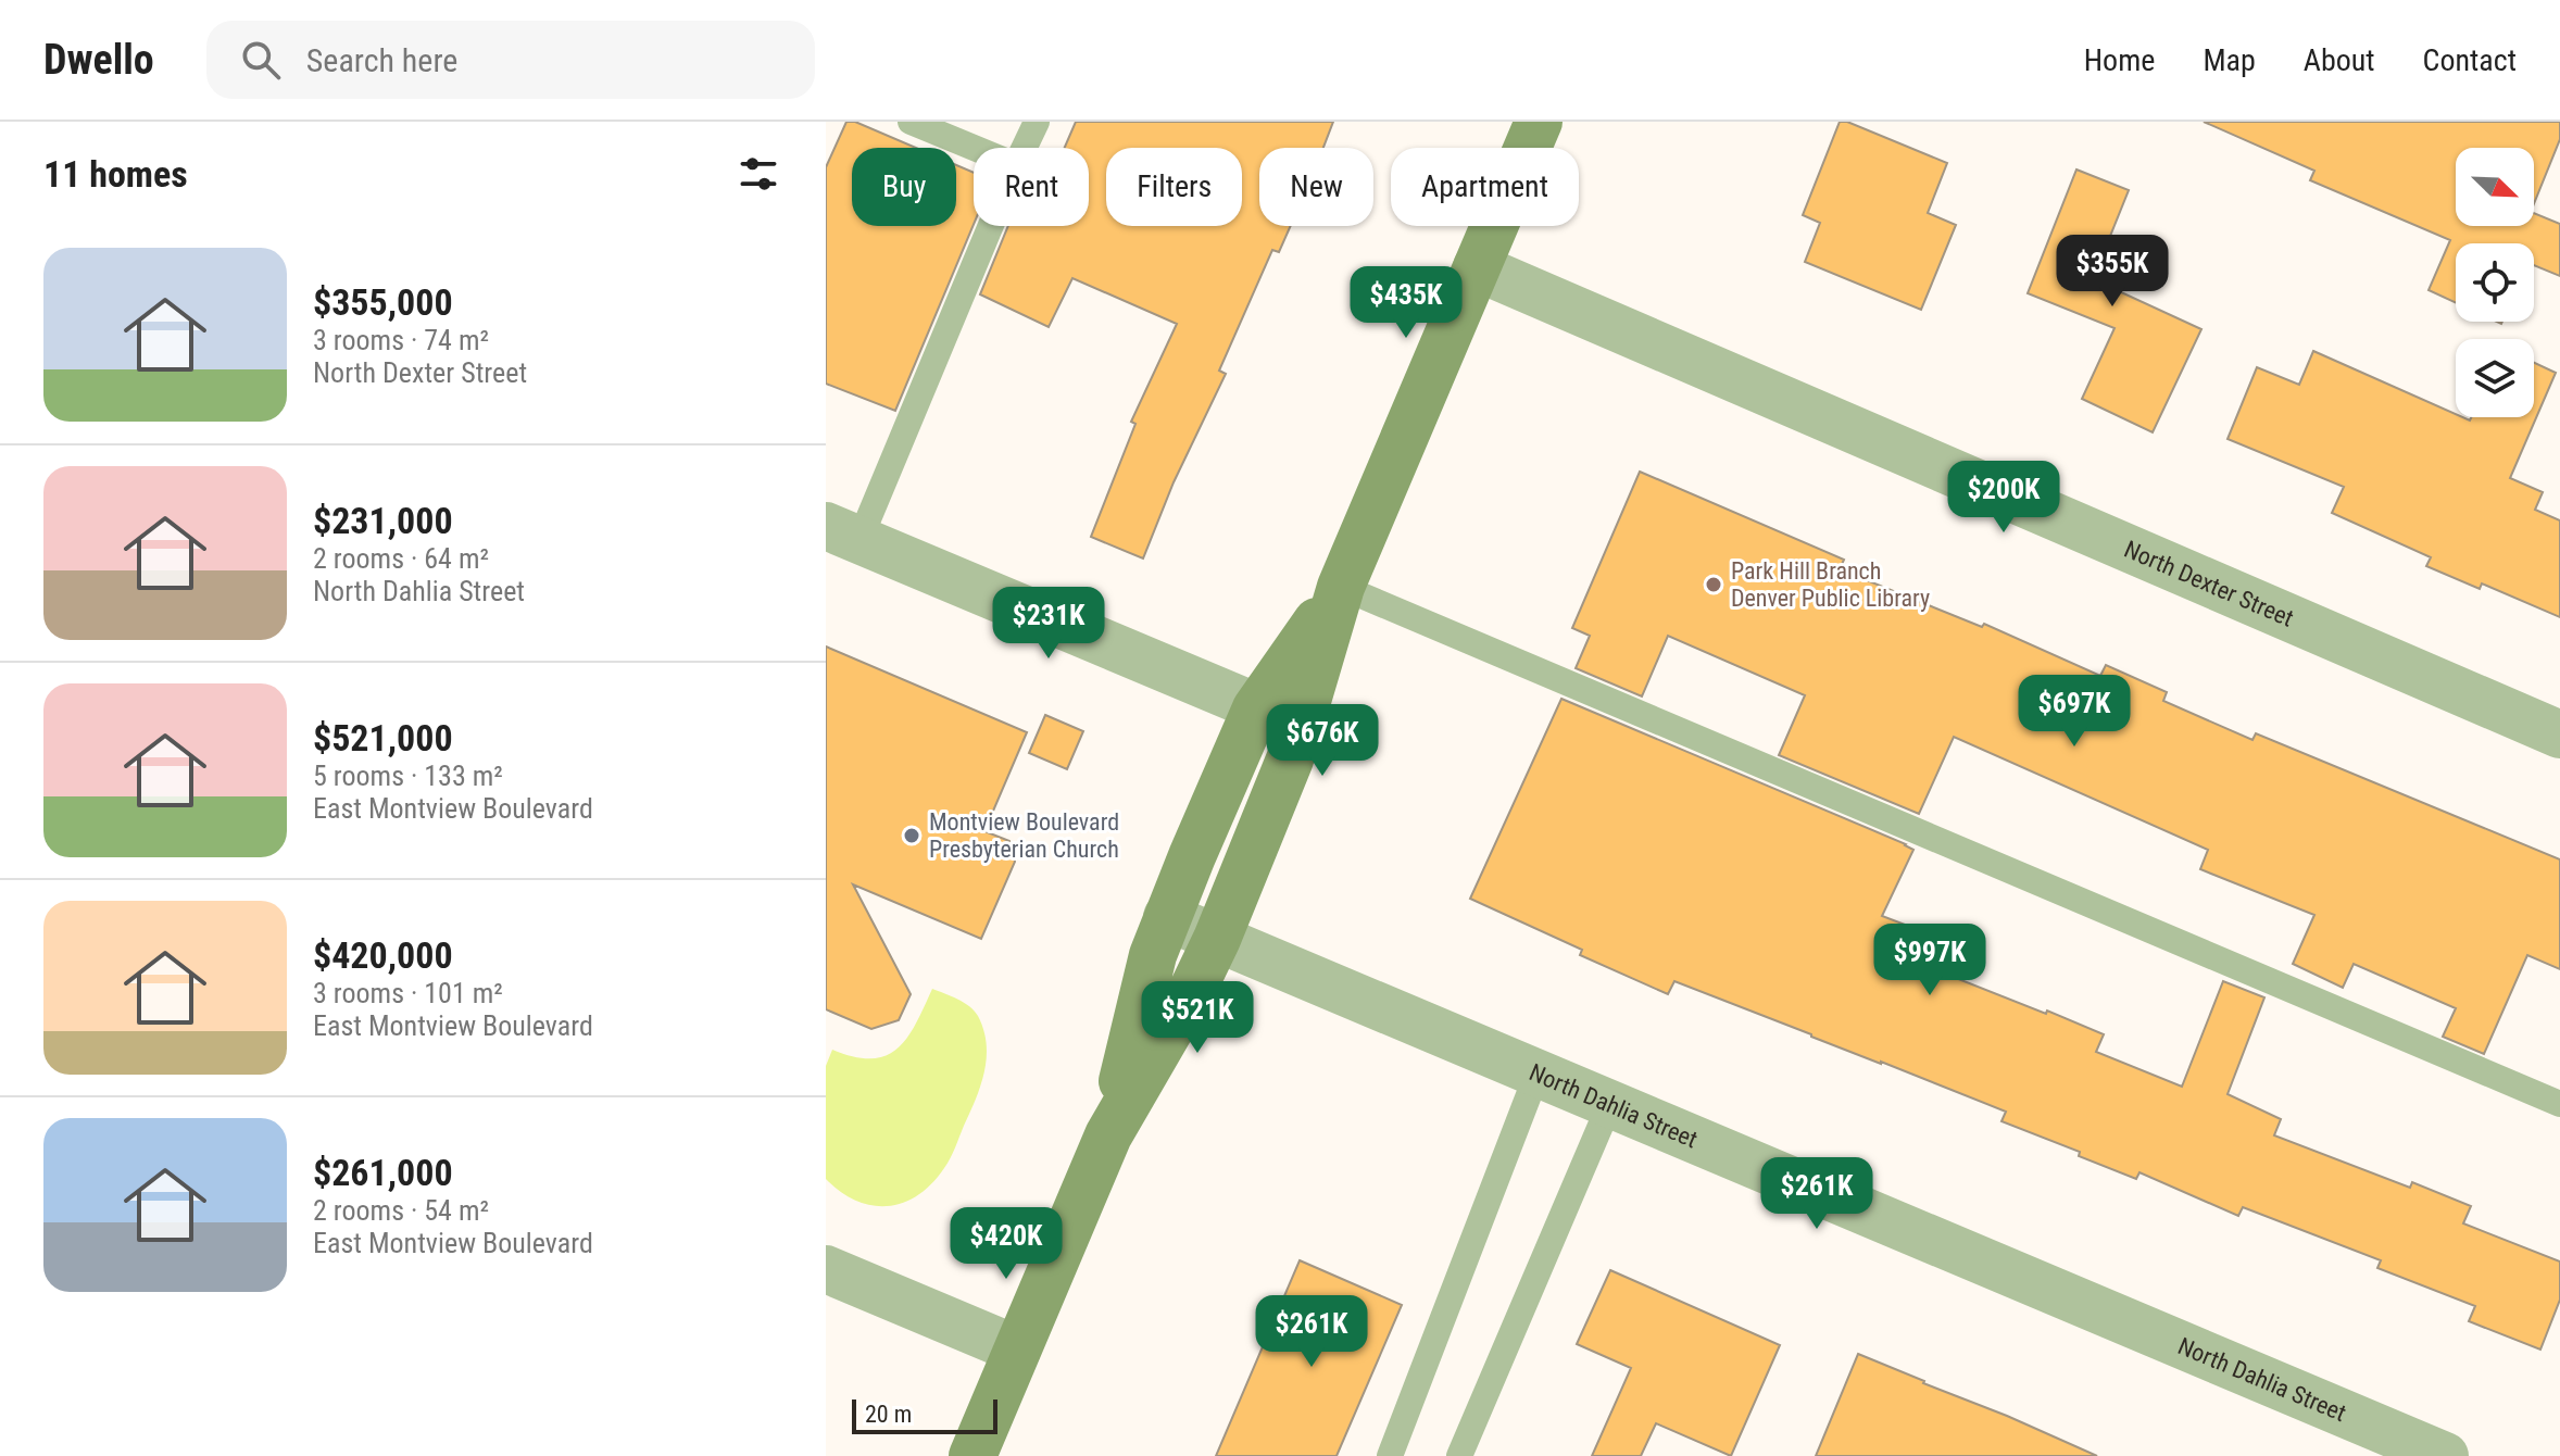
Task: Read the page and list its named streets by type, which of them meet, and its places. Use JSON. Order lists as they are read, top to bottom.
{
  "streets": {
    "street": ["North Dexter Street", "North Dahlia Street"]
  },
  "places": ["Park Hill Branch Denver Public Library", "Montview Boulevard Presbyterian Church"],
  "scale_bar": "20 m",
  "north": "bottom right",
  "page": {
    "header": "Dwello",
    "search": "Search here",
    "nav": [
      "Home",
      "Map",
      "About",
      "Contact"
    ],
    "heading": "11 homes",
    "chip": [
      "Buy",
      "Rent",
      "Filters",
      "New",
      "Apartment"
    ],
    "list": [
      {
        "name": "$355,000",
        "note": "3 rooms · 74 m² · North Dexter Street"
      },
      {
        "name": "$231,000",
        "note": "2 rooms · 64 m² · North Dahlia Street"
      },
      {
        "name": "$521,000",
        "note": "5 rooms · 133 m² · East Montview Boulevard"
      },
      {
        "name": "$420,000",
        "note": "3 rooms · 101 m² · East Montview Boulevard"
      },
      {
        "name": "$261,000",
        "note": "2 rooms · 54 m² · East Montview Boulevard"
      }
    ],
    "price": [
      "$355K",
      "$435K",
      "$200K",
      "$231K",
      "$697K",
      "$676K",
      "$997K",
      "$521K",
      "$261K",
      "$420K",
      "$261K"
    ],
    "scale": "20 m"
  }
}
